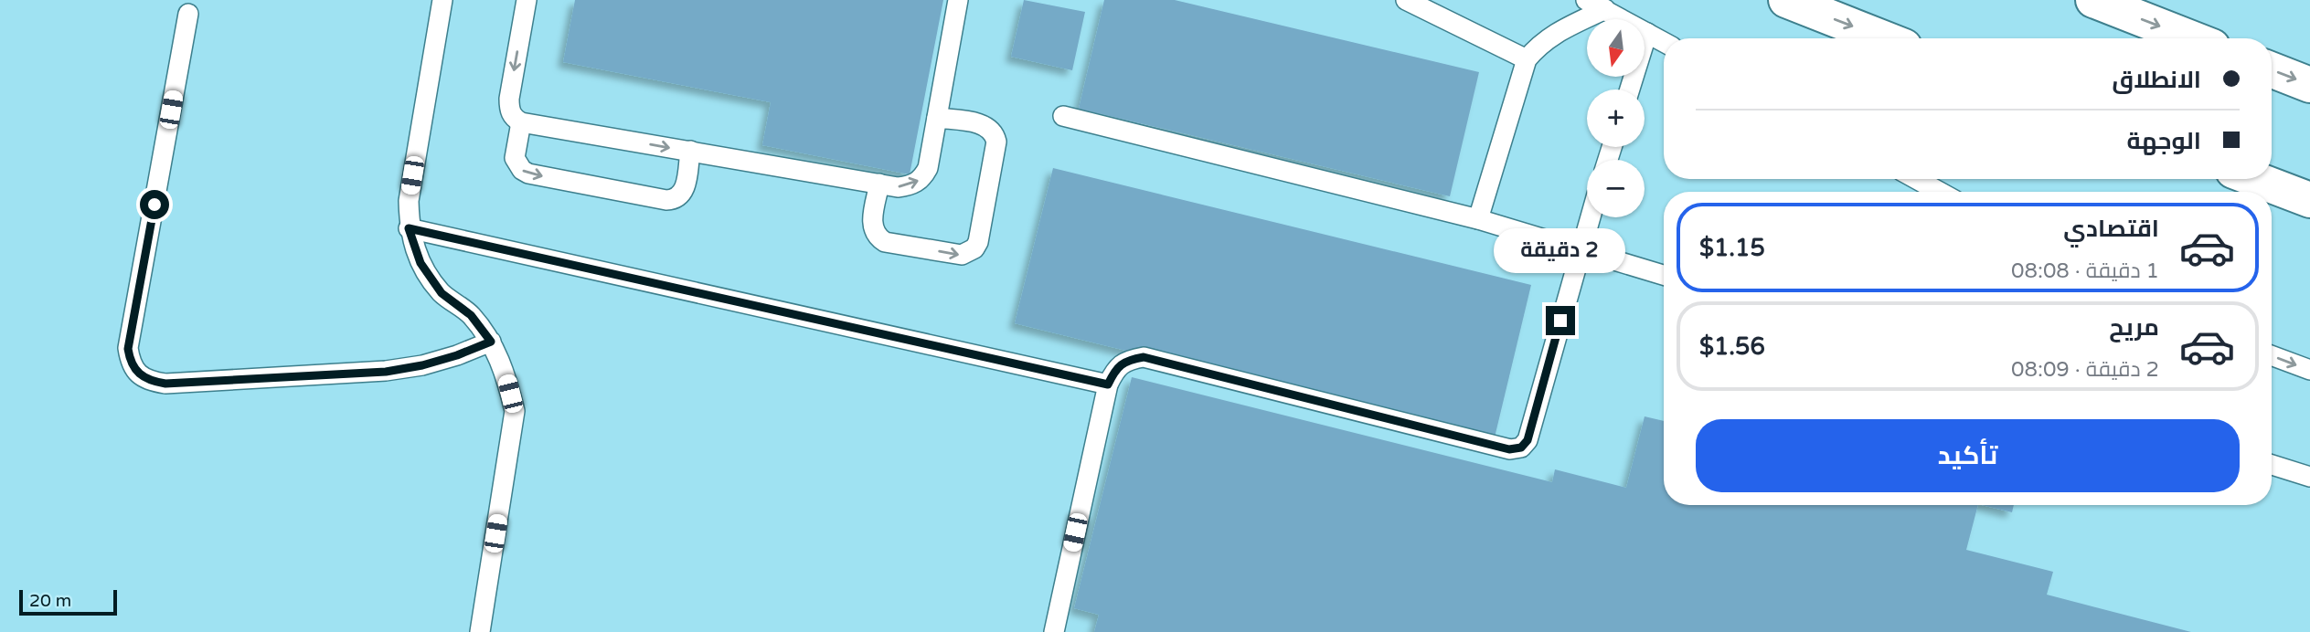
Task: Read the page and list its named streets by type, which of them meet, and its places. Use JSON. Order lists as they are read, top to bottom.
{
  "scale_bar": "20 m",
  "north": "bottom",
  "page": {
    "map_buttons": ["+", "−"],
    "banner": ["الانطلاق", "الوجهة"],
    "list": [
      {
        "name": "اقتصادي",
        "note": "1 دقيقة · 08:08",
        "value": "$1.15"
      },
      {
        "name": "مريح",
        "note": "2 دقيقة · 08:09",
        "value": "$1.56"
      }
    ],
    "bubble": "2 دقيقة",
    "buttons": "تأكيد",
    "scale": "20 m"
  }
}
